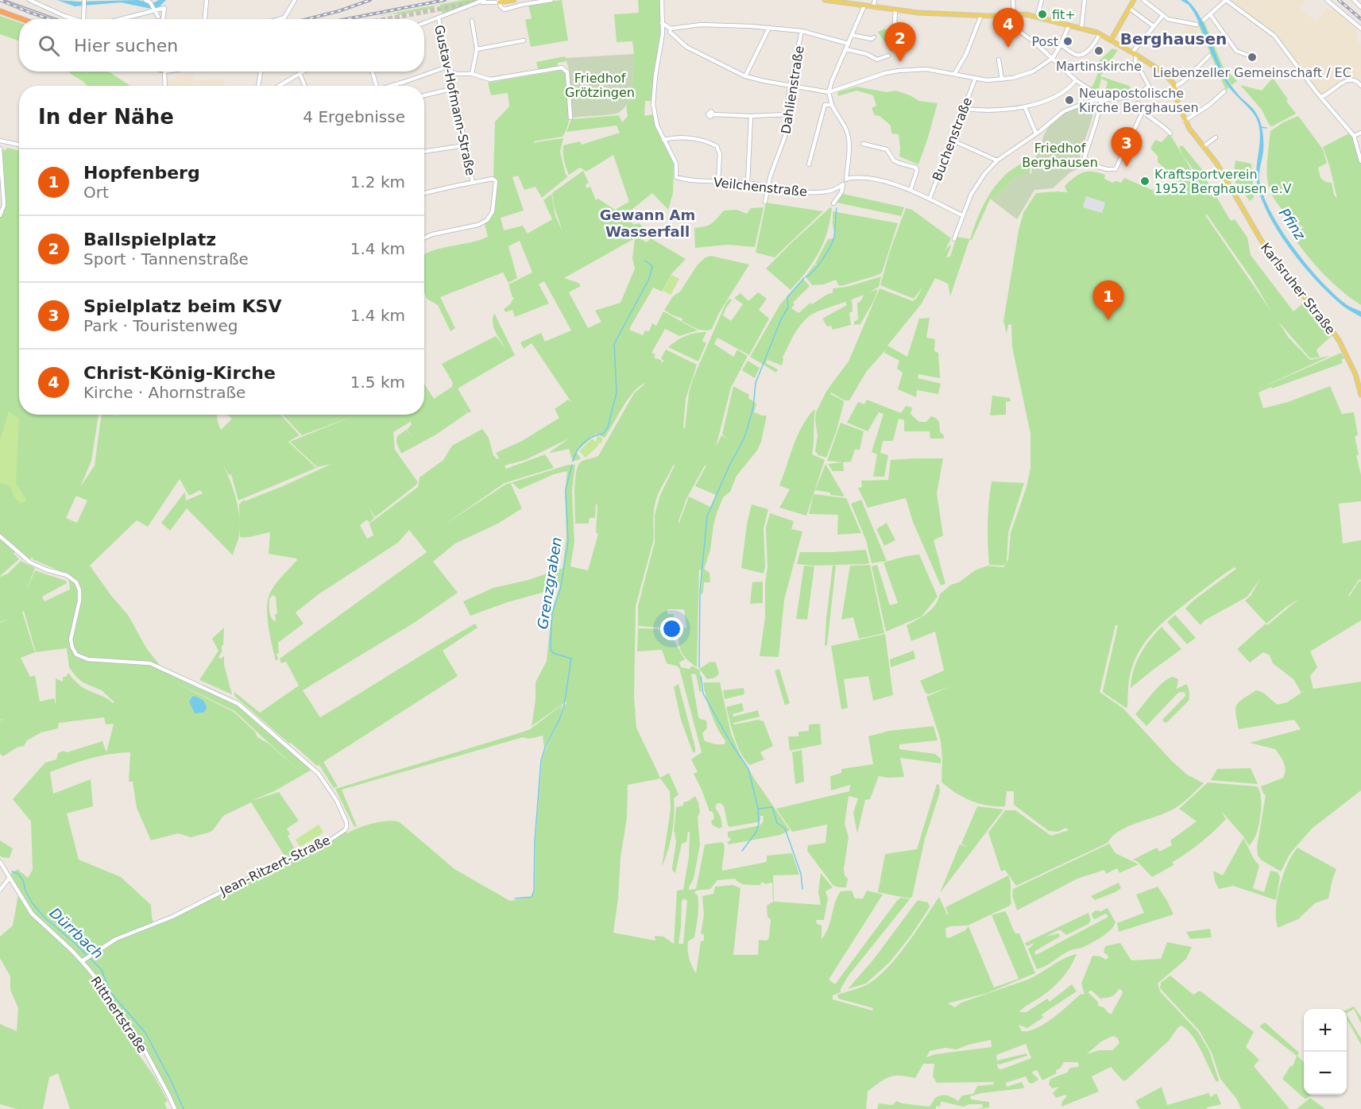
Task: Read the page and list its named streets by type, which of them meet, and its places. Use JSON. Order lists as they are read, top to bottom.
{
  "streets": {
    "main road": ["Karlsruher Straße"],
    "street": [
      "Dahlienstraße",
      "Gustav-Hofmann-Straße",
      "Buchenstraße",
      "Veilchenstraße",
      "Jean-Ritzert-Straße",
      "Rittnertstraße"
    ]
  },
  "crossings": [
    ["Dahlienstraße", "Veilchenstraße"],
    ["Jean-Ritzert-Straße", "Rittnertstraße"]
  ],
  "districts": ["Berghausen", "Gewann Am Wasserfall"],
  "water": ["Pfinz", "Grenzgraben", "Dürrbach"],
  "parks": ["Friedhof Grötzingen", "Friedhof Berghausen"],
  "places": [
    "fit+",
    "Post",
    "Martinskirche",
    "Liebenzeller Gemeinschaft / EC",
    "Neuapostolische Kirche Berghausen",
    "Kraftsportverein 1952 Berghausen e.V"
  ],
  "page": {
    "pins": [
      "4",
      "2",
      "3",
      "1"
    ],
    "search": "Hier suchen",
    "heading": ["In der Nähe", "4 Ergebnisse"],
    "list": [
      {
        "mark": "1",
        "name": "Hopfenberg",
        "note": "Ort",
        "value": "1.2 km"
      },
      {
        "mark": "2",
        "name": "Ballspielplatz",
        "note": "Sport · Tannenstraße",
        "value": "1.4 km"
      },
      {
        "mark": "3",
        "name": "Spielplatz beim KSV",
        "note": "Park · Touristenweg",
        "value": "1.4 km"
      },
      {
        "mark": "4",
        "name": "Christ-König-Kirche",
        "note": "Kirche · Ahornstraße",
        "value": "1.5 km"
      }
    ],
    "map_buttons": ["+", "−"]
  }
}
